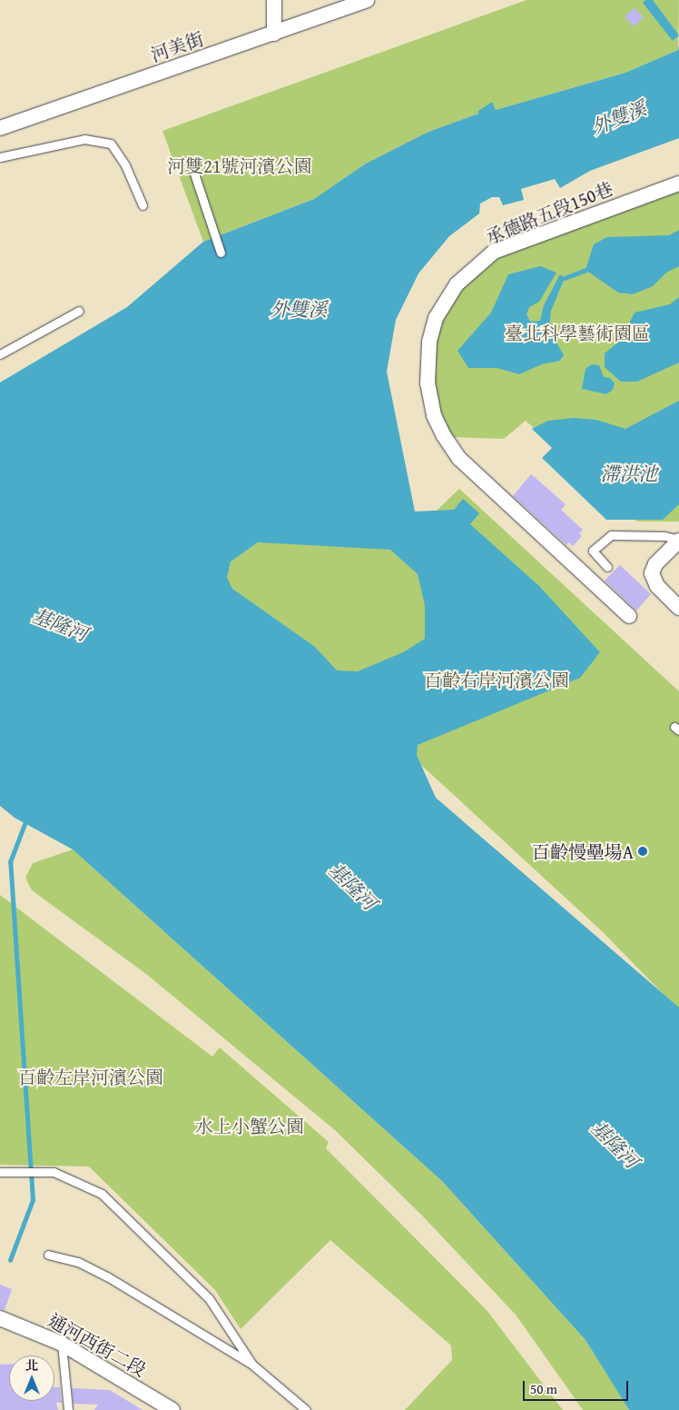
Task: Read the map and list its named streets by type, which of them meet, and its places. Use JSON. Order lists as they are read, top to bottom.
{
  "streets": {
    "street": ["河美街", "承德路五段150巷", "通河西街二段"]
  },
  "water": ["外雙溪", "滯洪池", "基隆河"],
  "parks": [
    "河雙21號河濱公園",
    "臺北科學藝術園區",
    "百齡右岸河濱公園",
    "百齡左岸河濱公園",
    "水上小蟹公園"
  ],
  "places": ["百齡慢壘場A"],
  "scale_bar": "50 m",
  "north": "top"
}
